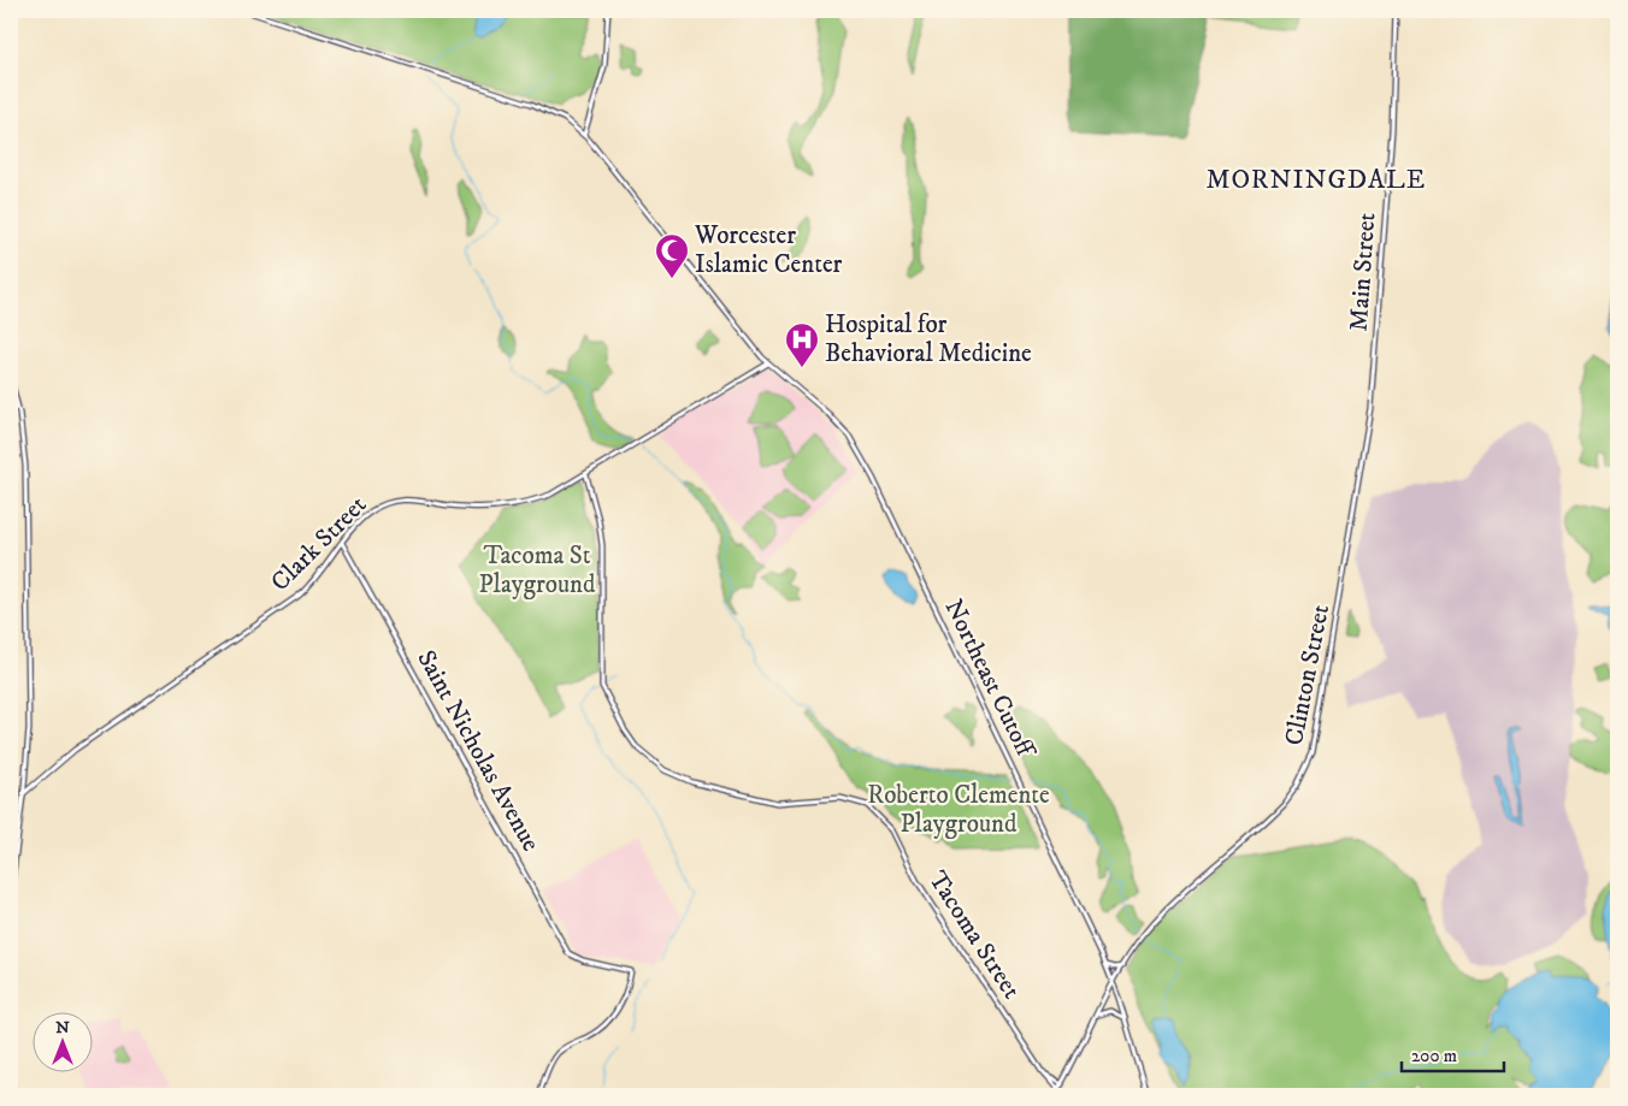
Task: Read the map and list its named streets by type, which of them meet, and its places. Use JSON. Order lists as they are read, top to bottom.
{
  "streets": {
    "main road": [
      "Main Street",
      "Clark Street",
      "Clinton Street",
      "Northeast Cutoff",
      "Saint Nicholas Avenue",
      "Tacoma Street"
    ]
  },
  "crossings": [
    ["Main Street", "Clinton Street"],
    ["Clark Street", "Northeast Cutoff"],
    ["Clark Street", "Saint Nicholas Avenue"],
    ["Clark Street", "Tacoma Street"],
    ["Clinton Street", "Northeast Cutoff"],
    ["Clinton Street", "Tacoma Street"]
  ],
  "districts": ["MORNINGDALE"],
  "parks": ["Tacoma St Playground", "Roberto Clemente Playground"],
  "places": {
    "mosque": ["Worcester Islamic Center"],
    "hospital": ["Hospital for Behavioral Medicine"]
  },
  "scale_bar": "200 m",
  "north": "top"
}
